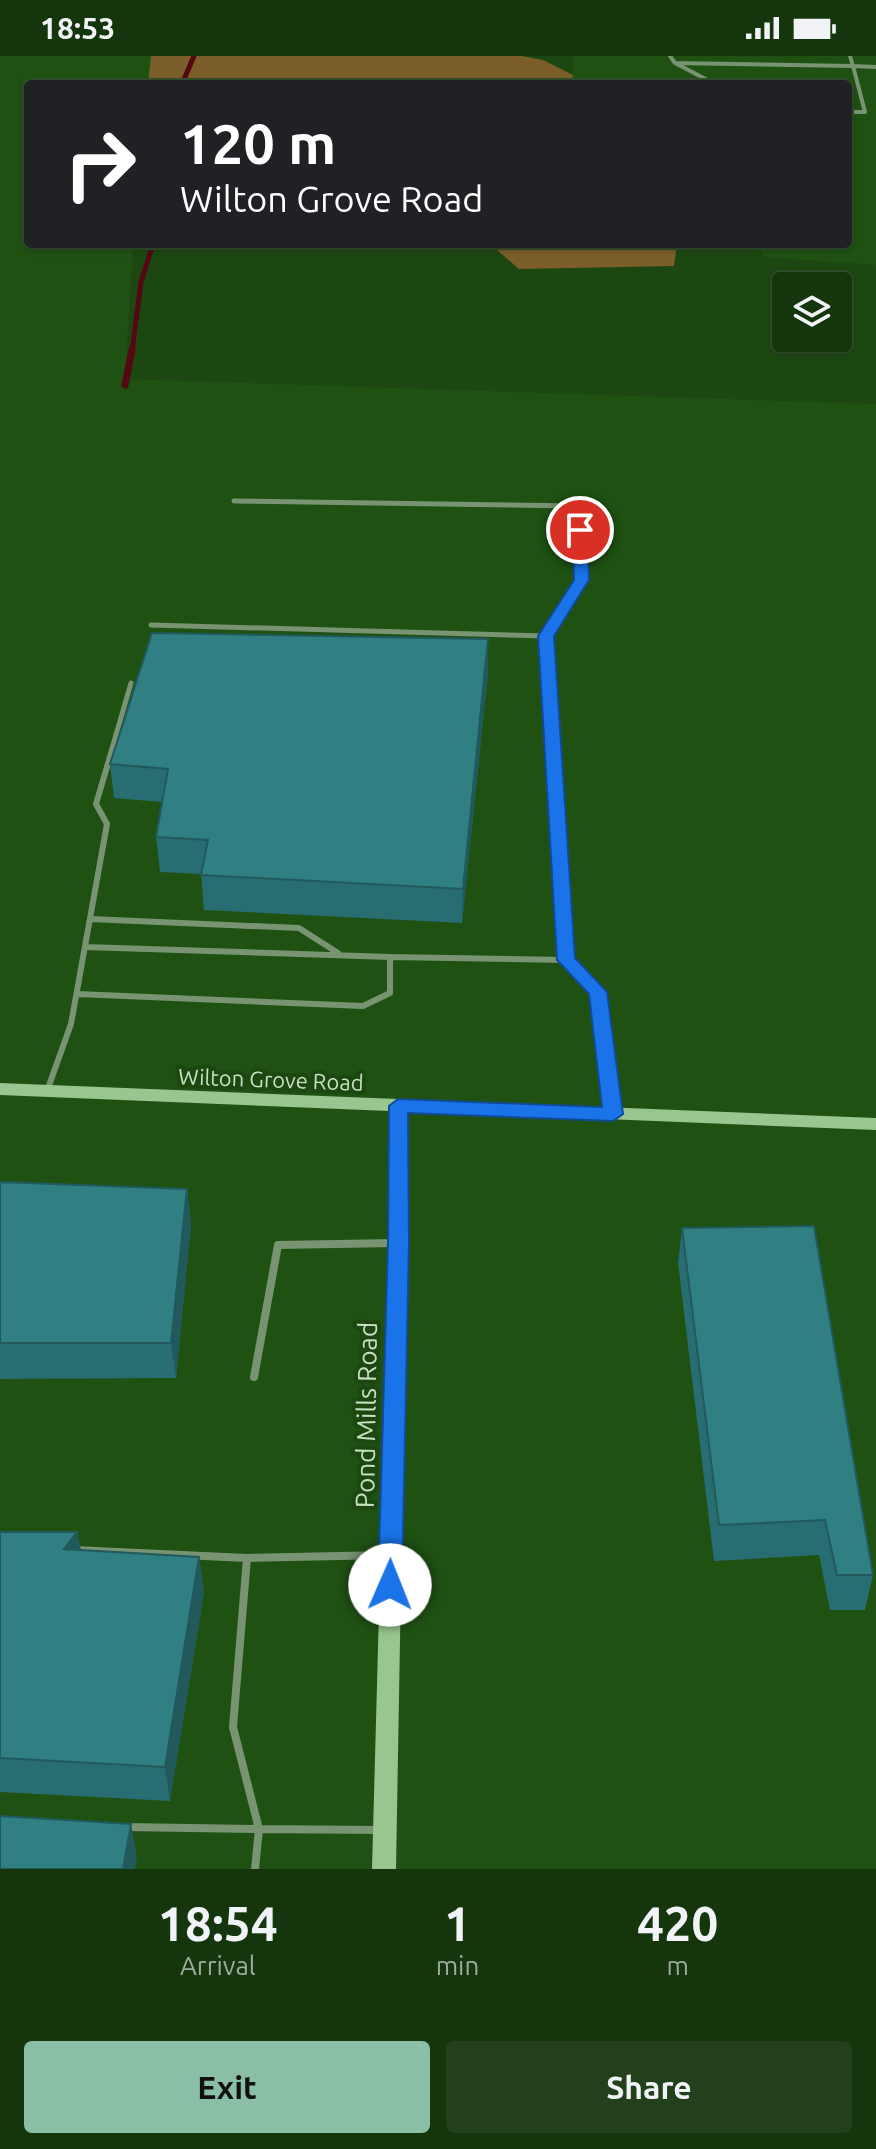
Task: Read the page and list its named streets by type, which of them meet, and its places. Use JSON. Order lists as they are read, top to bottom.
{
  "streets": {
    "main road": ["Wilton Grove Road", "Pond Mills Road"]
  },
  "crossings": [
    ["Wilton Grove Road", "Pond Mills Road"]
  ],
  "page": {
    "status": "18:53",
    "turn": ["120 m", "Wilton Grove Road"],
    "eta": [
      "18:54",
      "Arrival",
      "1",
      "min",
      "420",
      "m"
    ],
    "buttons": ["Exit", "Share"]
  }
}
